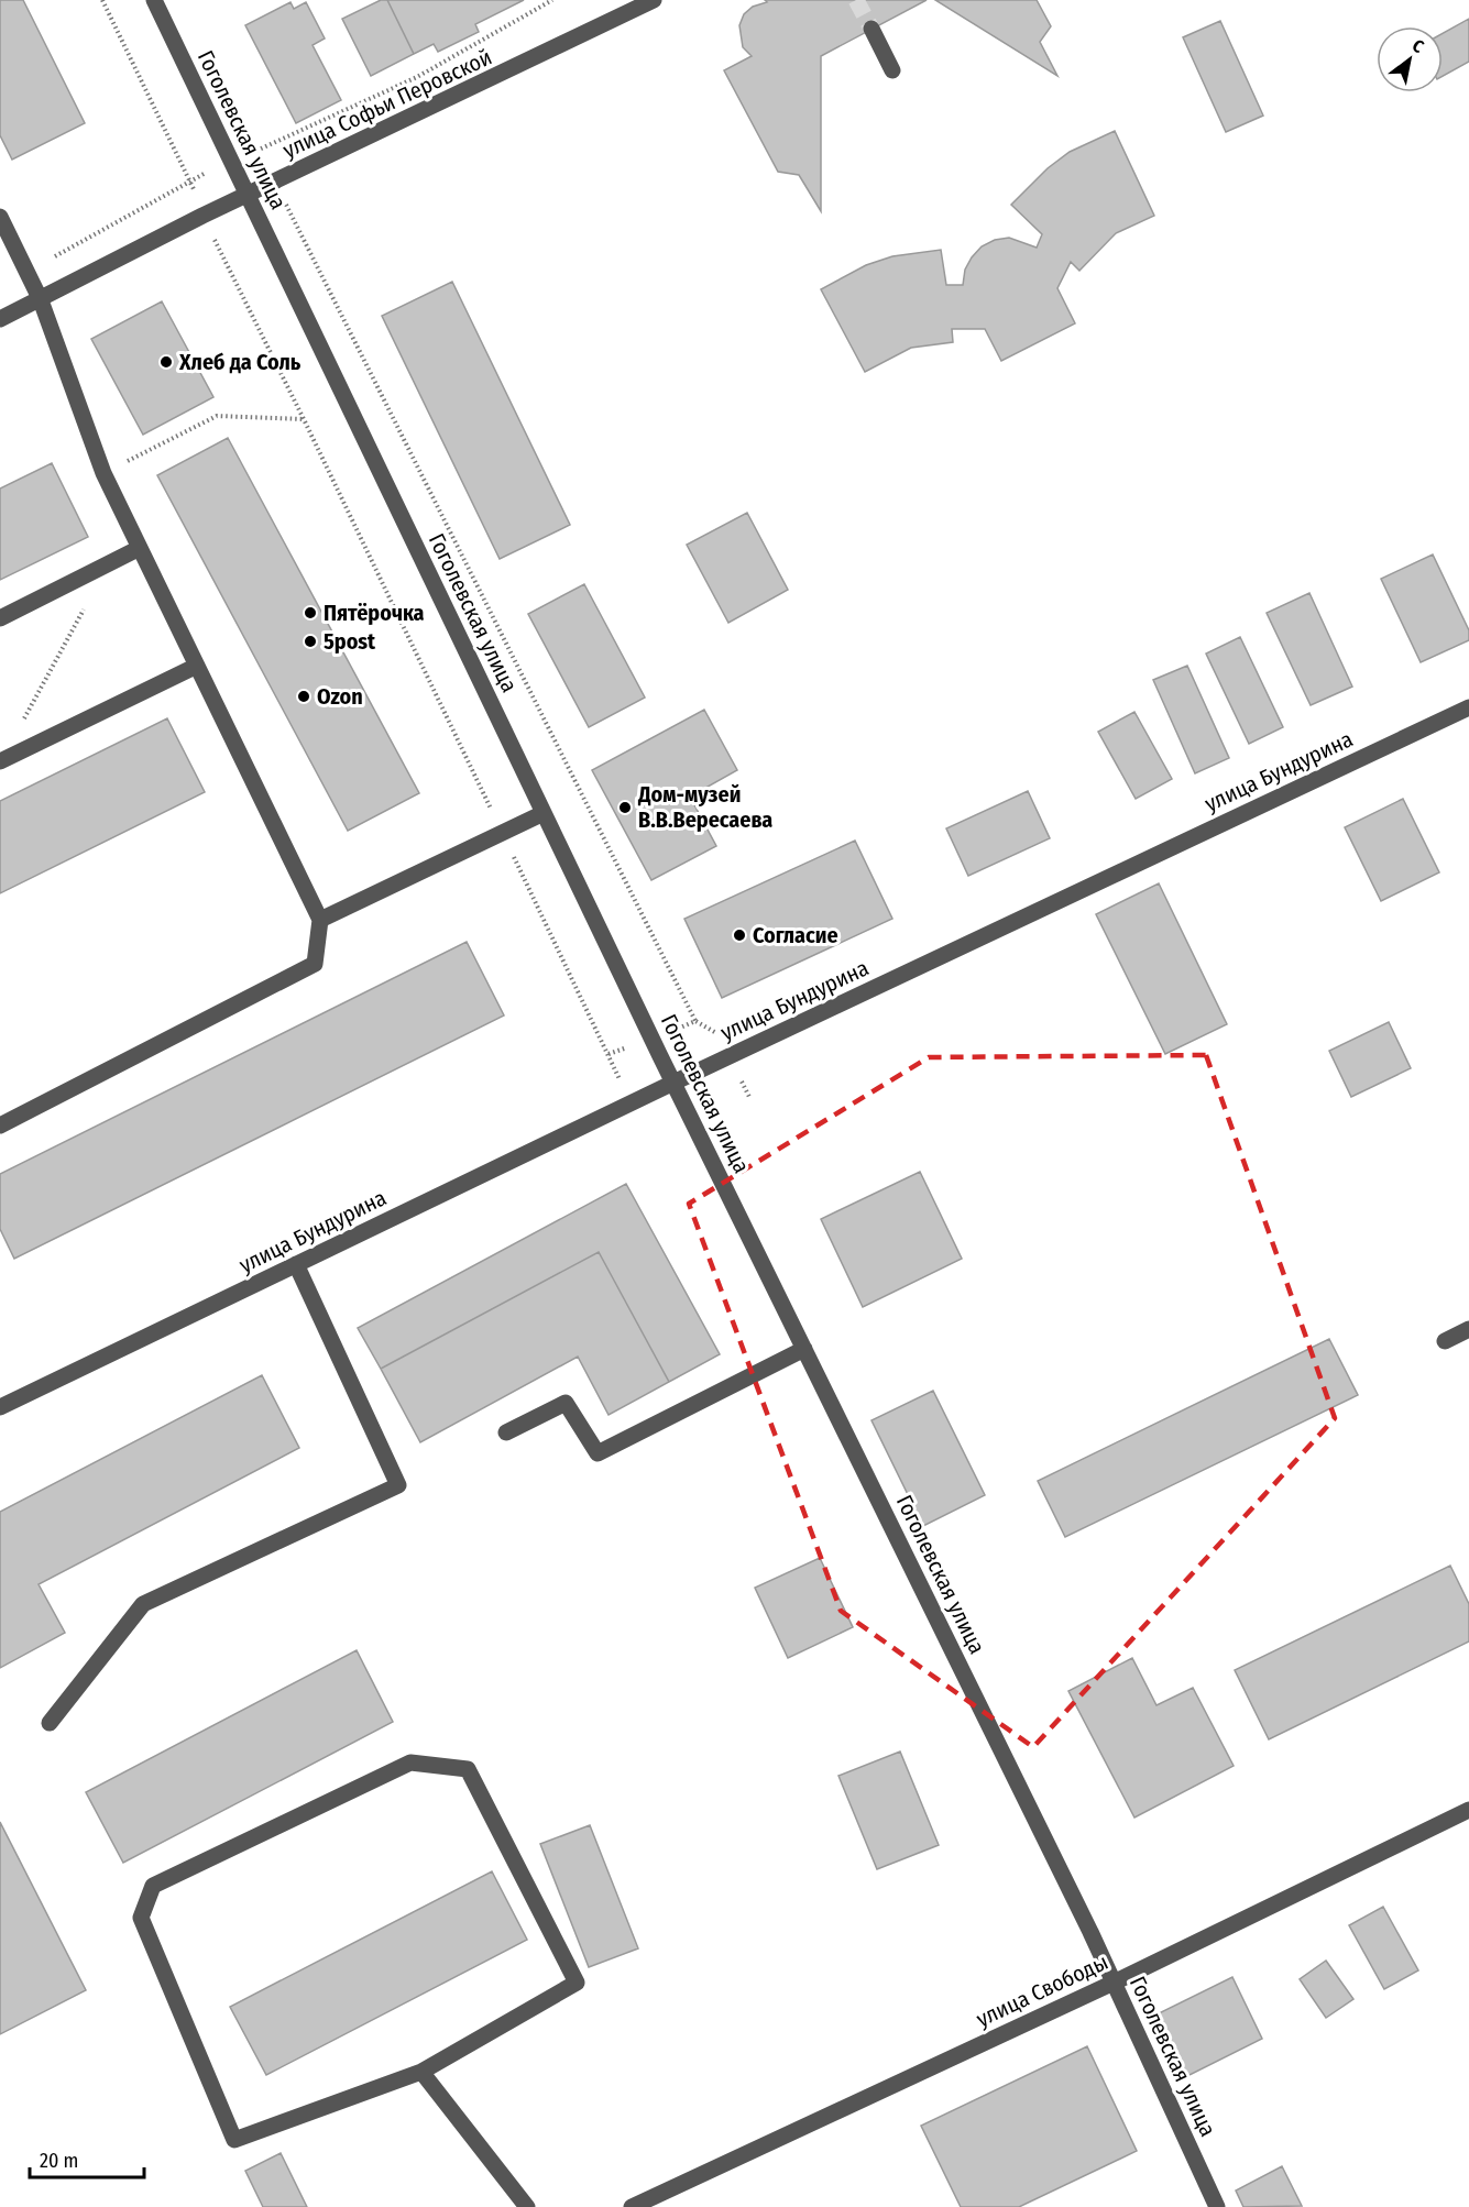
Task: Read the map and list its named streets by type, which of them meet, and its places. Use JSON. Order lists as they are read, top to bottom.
{
  "streets": {
    "street": [
      "улица Софьи Перовской",
      "Гоголевская улица",
      "улица Бундурина",
      "улица Свободы"
    ]
  },
  "crossings": [
    ["улица Софьи Перовской", "Гоголевская улица"],
    ["Гоголевская улица", "улица Бундурина"],
    ["Гоголевская улица", "улица Свободы"]
  ],
  "places": [
    "Хлеб да Соль",
    "Пятёрочка",
    "5post",
    "Ozon",
    "Дом-музей В.В.Вересаева",
    "Согласие"
  ],
  "scale_bar": "20 m",
  "north": "top right"
}
